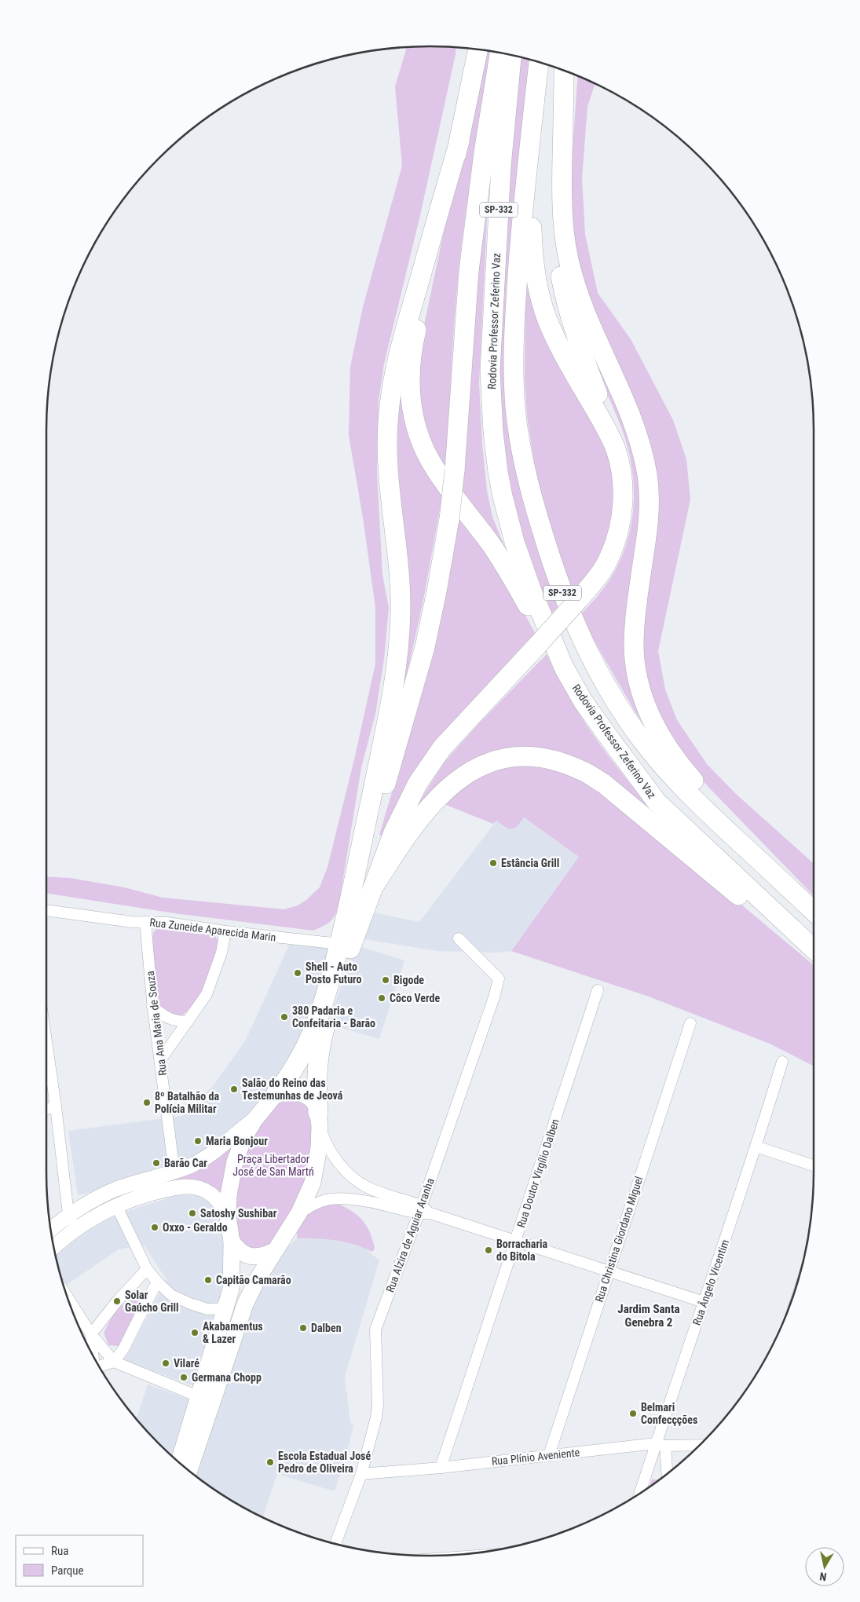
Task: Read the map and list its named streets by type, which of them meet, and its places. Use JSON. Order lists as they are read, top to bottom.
{
  "streets": {
    "highway": ["SP-332", "Rodovia Professor Zeferino Vaz"],
    "street": [
      "Rua Zuneide Aparecida Marin",
      "Rua Ana Maria de Souza",
      "Rua Doutor Virgílio Dalben",
      "Rua Alzira de Aguiar Aranha",
      "Rua Christina Giordano Miguel",
      "Rua Ângelo Vicentim",
      "Rua Plínio Aveniente"
    ]
  },
  "crossings": [
    ["Rua Zuneide Aparecida Marin", "Rua Ana Maria de Souza"],
    ["Rua Doutor Virgílio Dalben", "Rua Plínio Aveniente"],
    ["Rua Alzira de Aguiar Aranha", "Rua Plínio Aveniente"],
    ["Rua Christina Giordano Miguel", "Rua Plínio Aveniente"],
    ["Rua Ângelo Vicentim", "Rua Plínio Aveniente"]
  ],
  "districts": ["Jardim Santa Genebra 2"],
  "parks": ["Praça Libertador José de San Martń"],
  "places": [
    "Estância Grill",
    "Shell - Auto Posto Futuro",
    "Bigode",
    "Côco Verde",
    "380 Padaria e Confeitaria - Barão",
    "Salão do Reino das Testemunhas de Jeová",
    "8º Batalhão da Polícia Militar",
    "Maria Bonjour",
    "Barão Car",
    "Satoshy Sushibar",
    "Oxxo - Geraldo",
    "Borracharia do Bitola",
    "Capitão Camarão",
    "Solar Gaúcho Grill",
    "Dalben",
    "Akabamentus & Lazer",
    "Vilaré",
    "Germana Chopp",
    "Belmari Confecçções",
    "Escola Estadual José Pedro de Oliveira"
  ],
  "legend": ["Rua", "Parque"],
  "north": "bottom"
}
